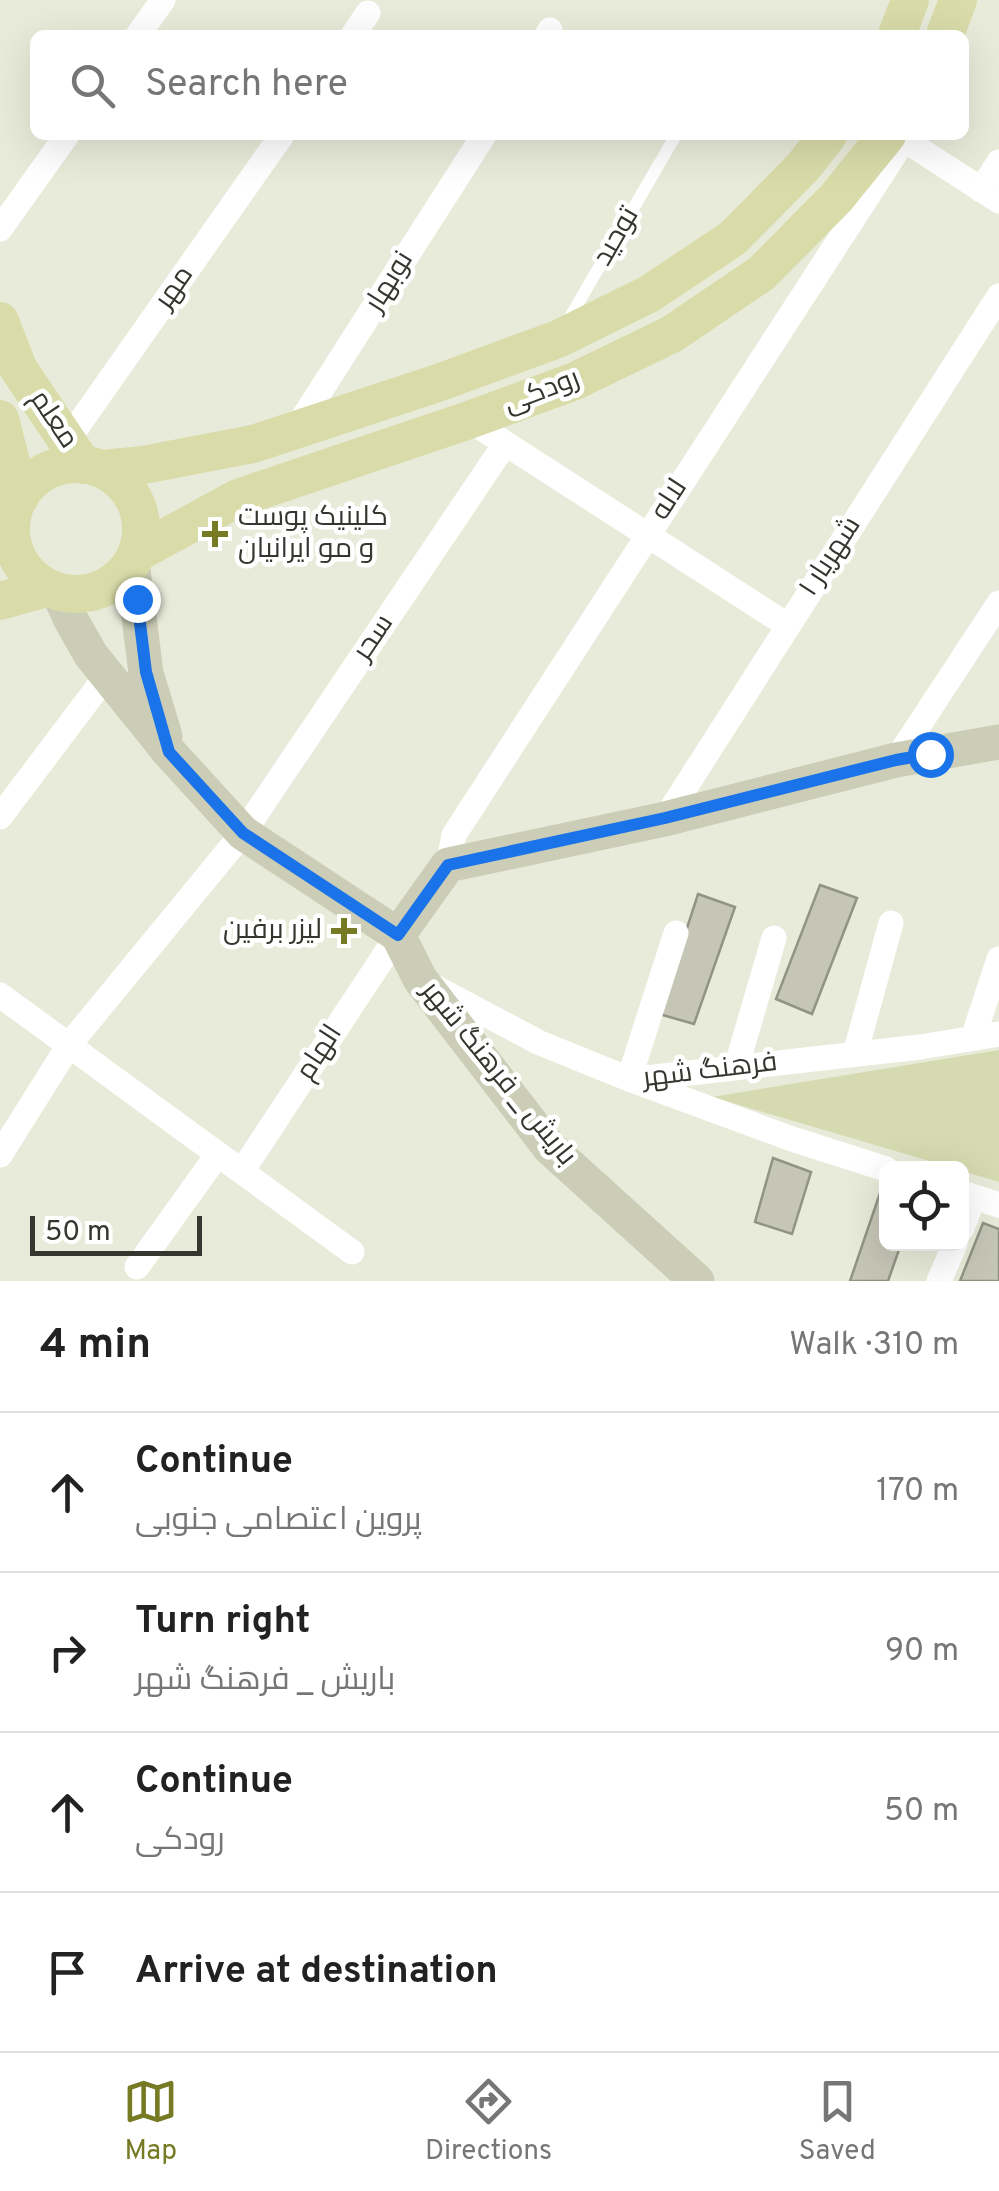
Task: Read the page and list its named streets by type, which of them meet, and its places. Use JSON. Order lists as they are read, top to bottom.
{
  "streets": {
    "main road": ["رودکى", "معلم", "باریش _ فرهنگ شهر"],
    "street": [
      "نوبهار",
      "مهر",
      "لاله",
      "شهریار ۱",
      "سحر",
      "الهام",
      "فرهنگ شهر"
    ],
    "lane": ["توحید"]
  },
  "crossings": [
    ["توحید", "رودکى"],
    ["نوبهار", "رودکى"],
    ["مهر", "رودکى"],
    ["مهر", "معلم"],
    ["رودکى", "معلم"],
    ["الهام", "باریش _ فرهنگ شهر"]
  ],
  "places": {
    "health": ["کلینیک پوست و مو ایرانیان", "لیزر برفین"]
  },
  "scale_bar": "50 m",
  "page": {
    "search": "Search here",
    "scale": "50 m",
    "heading": ["4 min", "Walk · 310 m"],
    "list": [
      ["Continue", "پروین اعتصامی جنوبی", "170 m"],
      ["Turn right", "باریش _ فرهنگ شهر", "90 m"],
      ["Continue", "رودکی", "50 m"],
      "Arrive at destination"
    ],
    "nav": ["Map", "Directions", "Saved"]
  }
}
